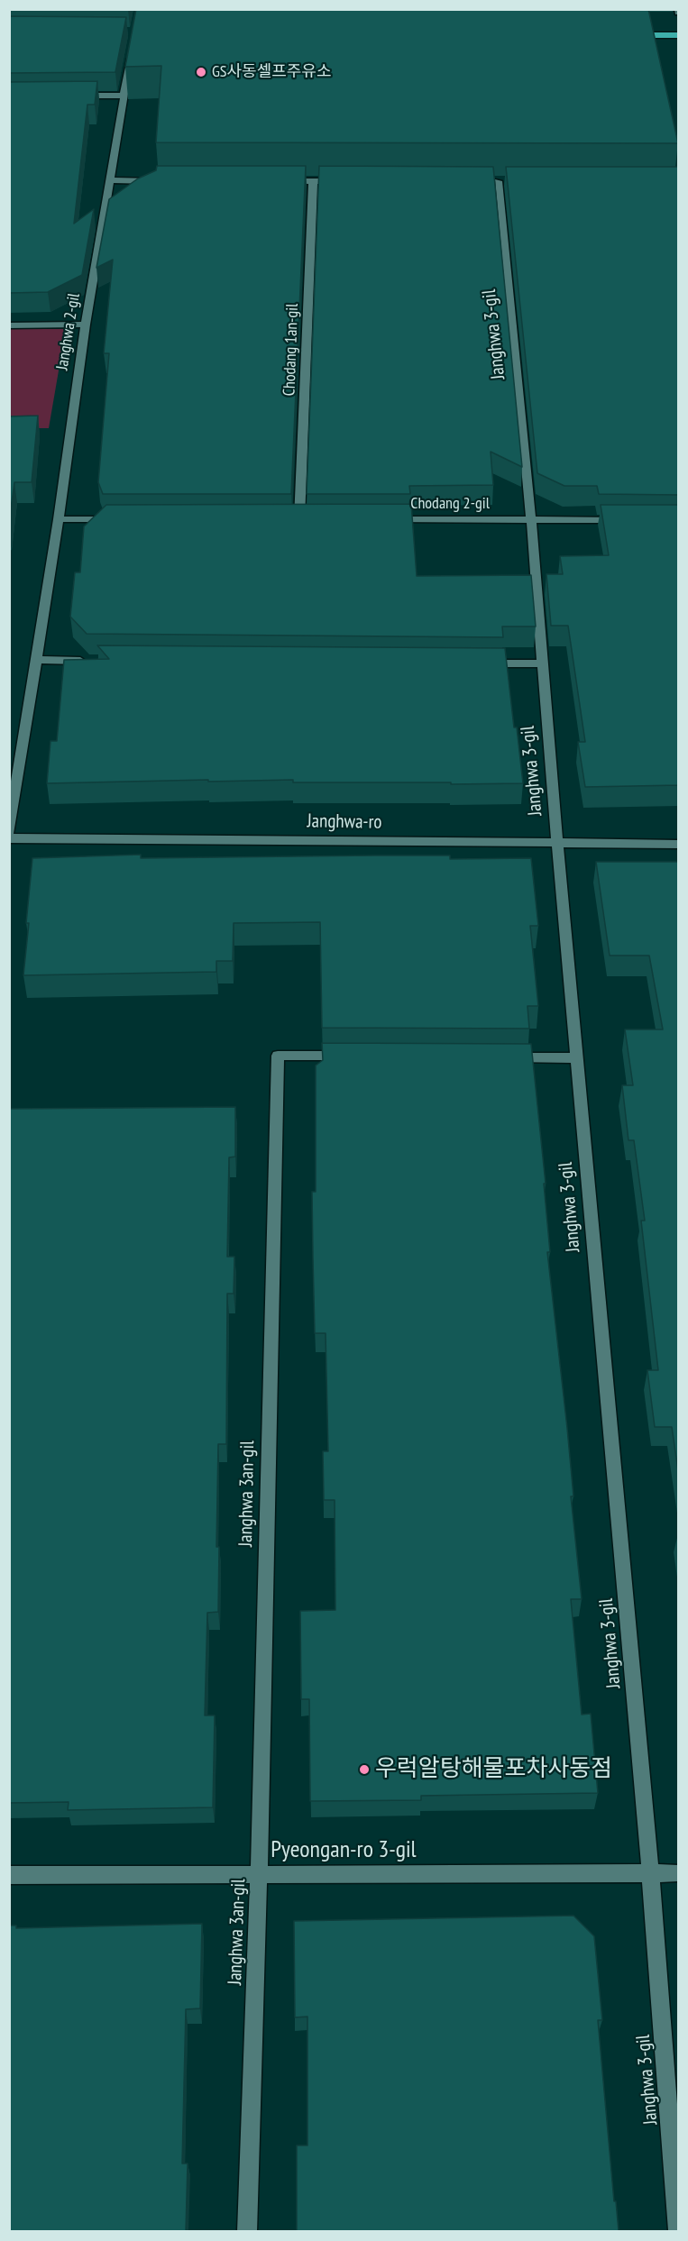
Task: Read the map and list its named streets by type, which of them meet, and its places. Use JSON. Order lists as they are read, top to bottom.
{
  "streets": {
    "street": [
      "Janghwa 2-gil",
      "Janghwa 3-gil",
      "Chodang 1an-gil",
      "Chodang 2-gil",
      "Janghwa-ro",
      "Janghwa 3an-gil",
      "Pyeongan-ro 3-gil"
    ]
  },
  "crossings": [
    ["Janghwa 3-gil", "Chodang 2-gil"],
    ["Janghwa 3-gil", "Janghwa-ro"],
    ["Janghwa 3-gil", "Pyeongan-ro 3-gil"],
    ["Janghwa 3an-gil", "Pyeongan-ro 3-gil"]
  ],
  "places": ["GS사동셀프주유소", "우럭알탕해물포차사동점"]
}
